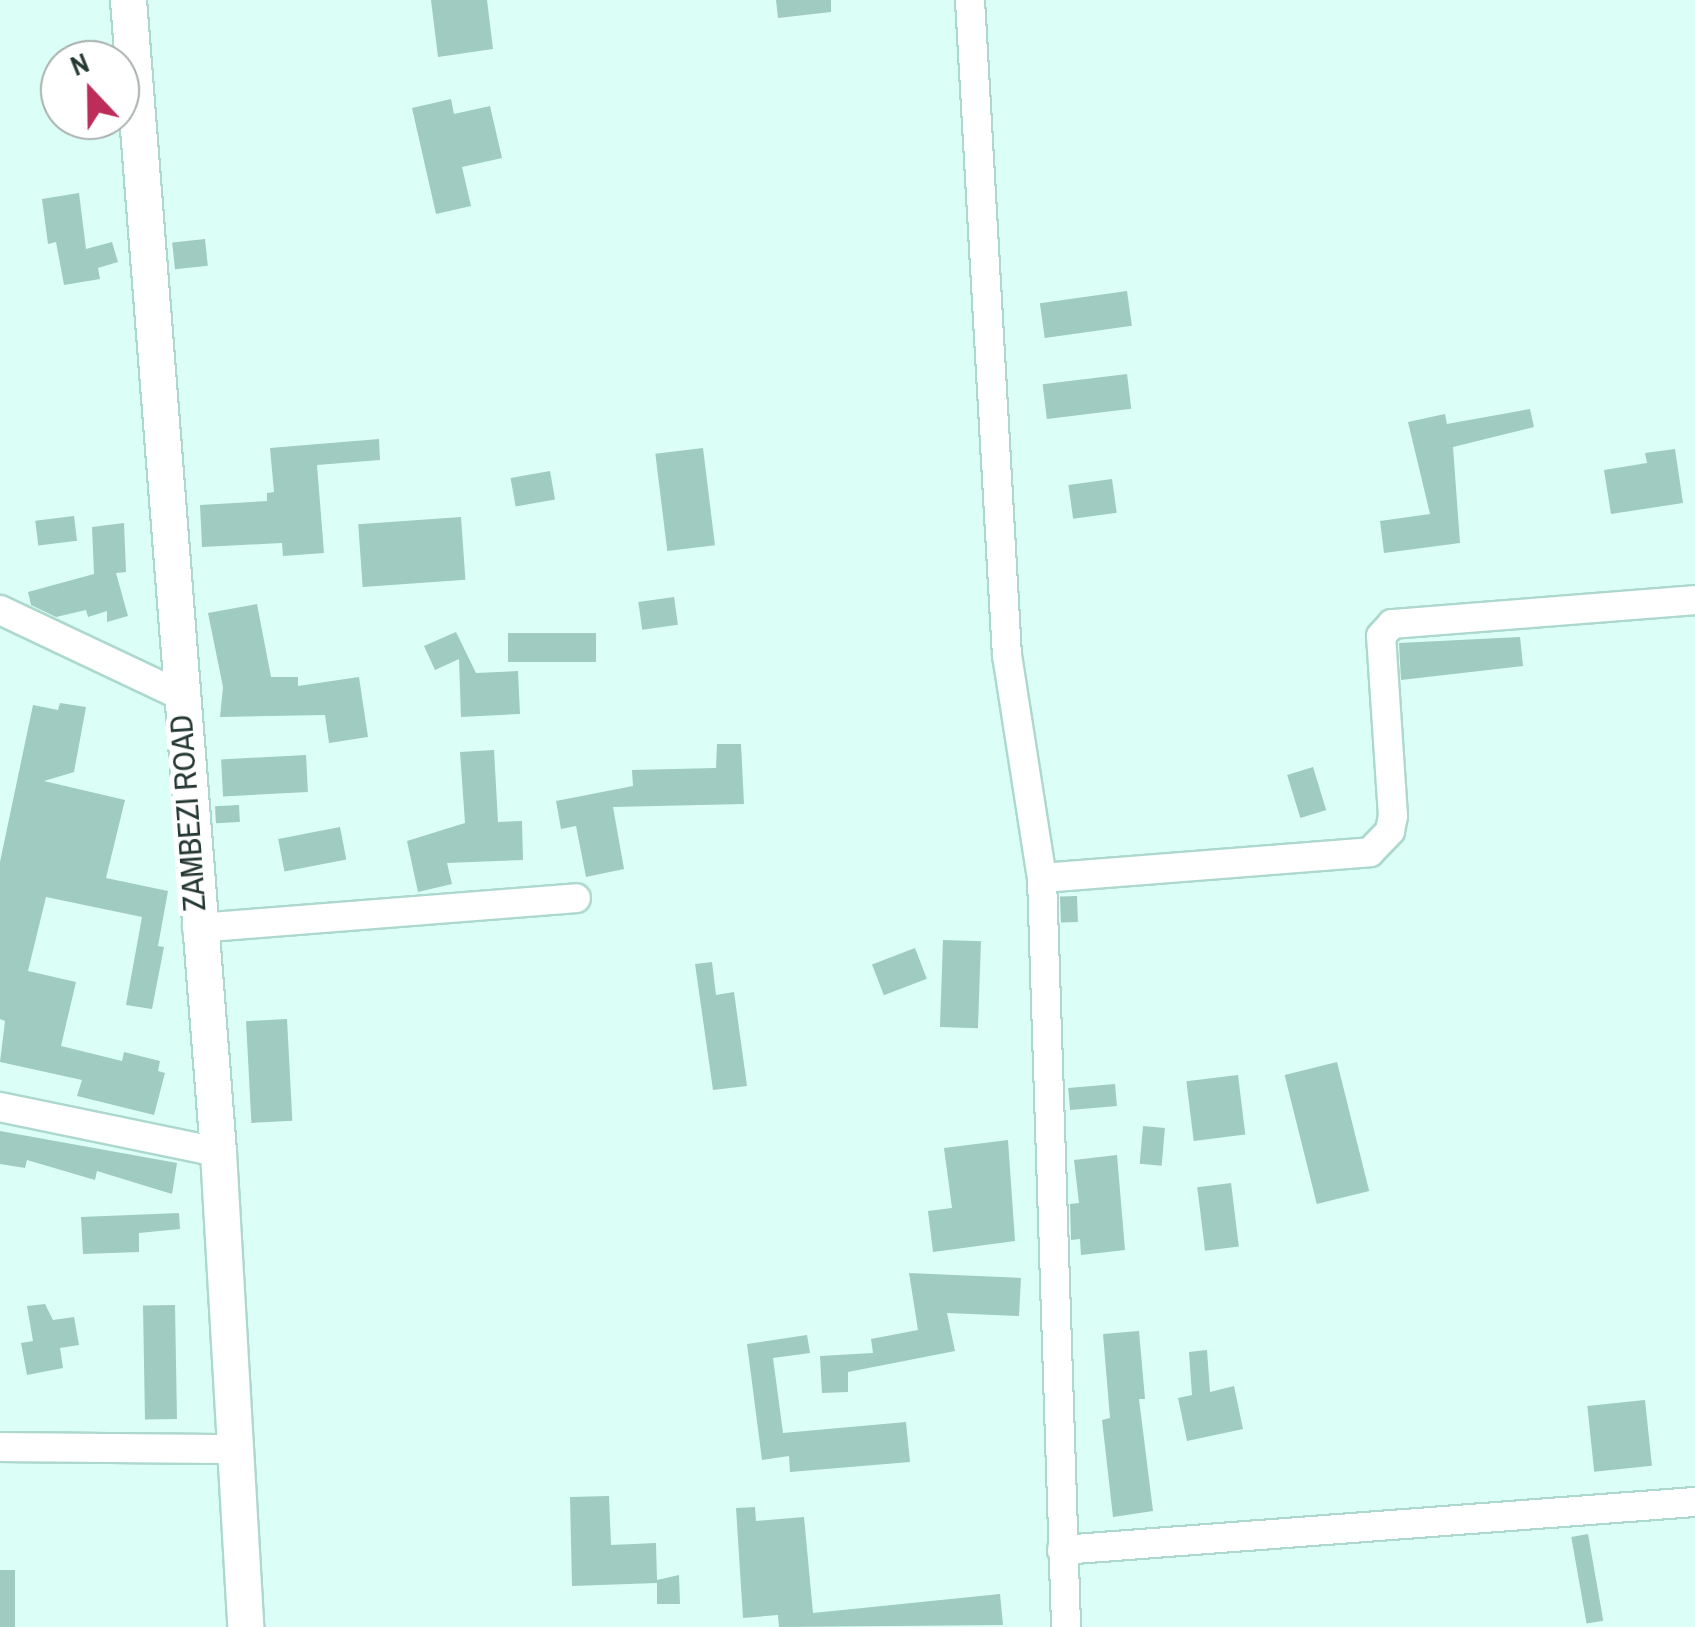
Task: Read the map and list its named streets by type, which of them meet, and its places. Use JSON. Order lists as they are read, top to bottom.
{
  "streets": {
    "main road": ["ZAMBEZI ROAD"]
  },
  "north": "top"
}
